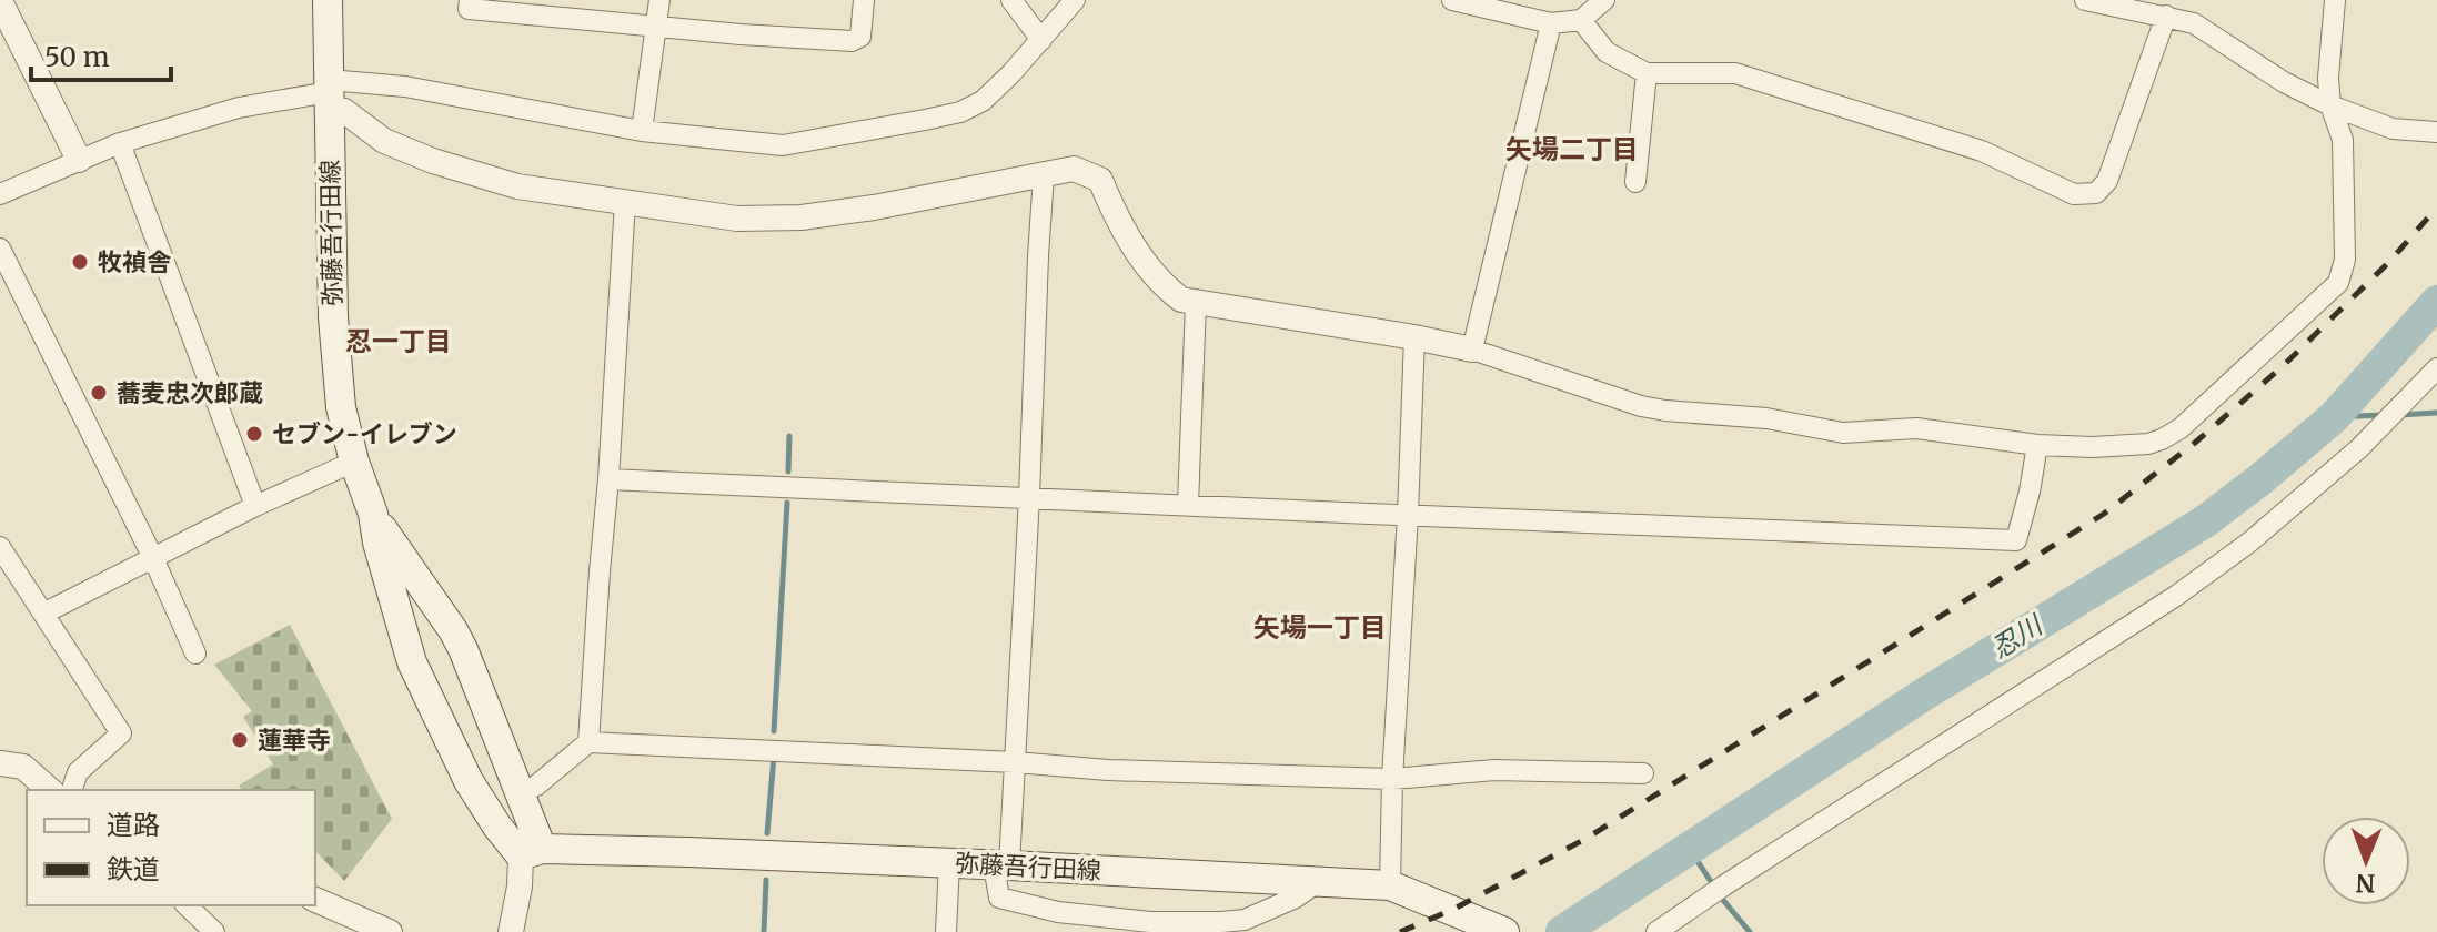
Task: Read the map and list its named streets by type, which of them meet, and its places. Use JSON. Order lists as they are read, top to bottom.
{
  "streets": {
    "main road": ["弥藤吾行田線"]
  },
  "districts": ["矢場二丁目", "忍一丁目", "矢場一丁目"],
  "water": ["忍川"],
  "places": [
    "牧禎舎",
    "蕎麦忠次郎蔵",
    "セブン-イレブン",
    "蓮華寺"
  ],
  "legend": ["道路", "鉄道"],
  "scale_bar": "50 m",
  "north": "bottom"
}
